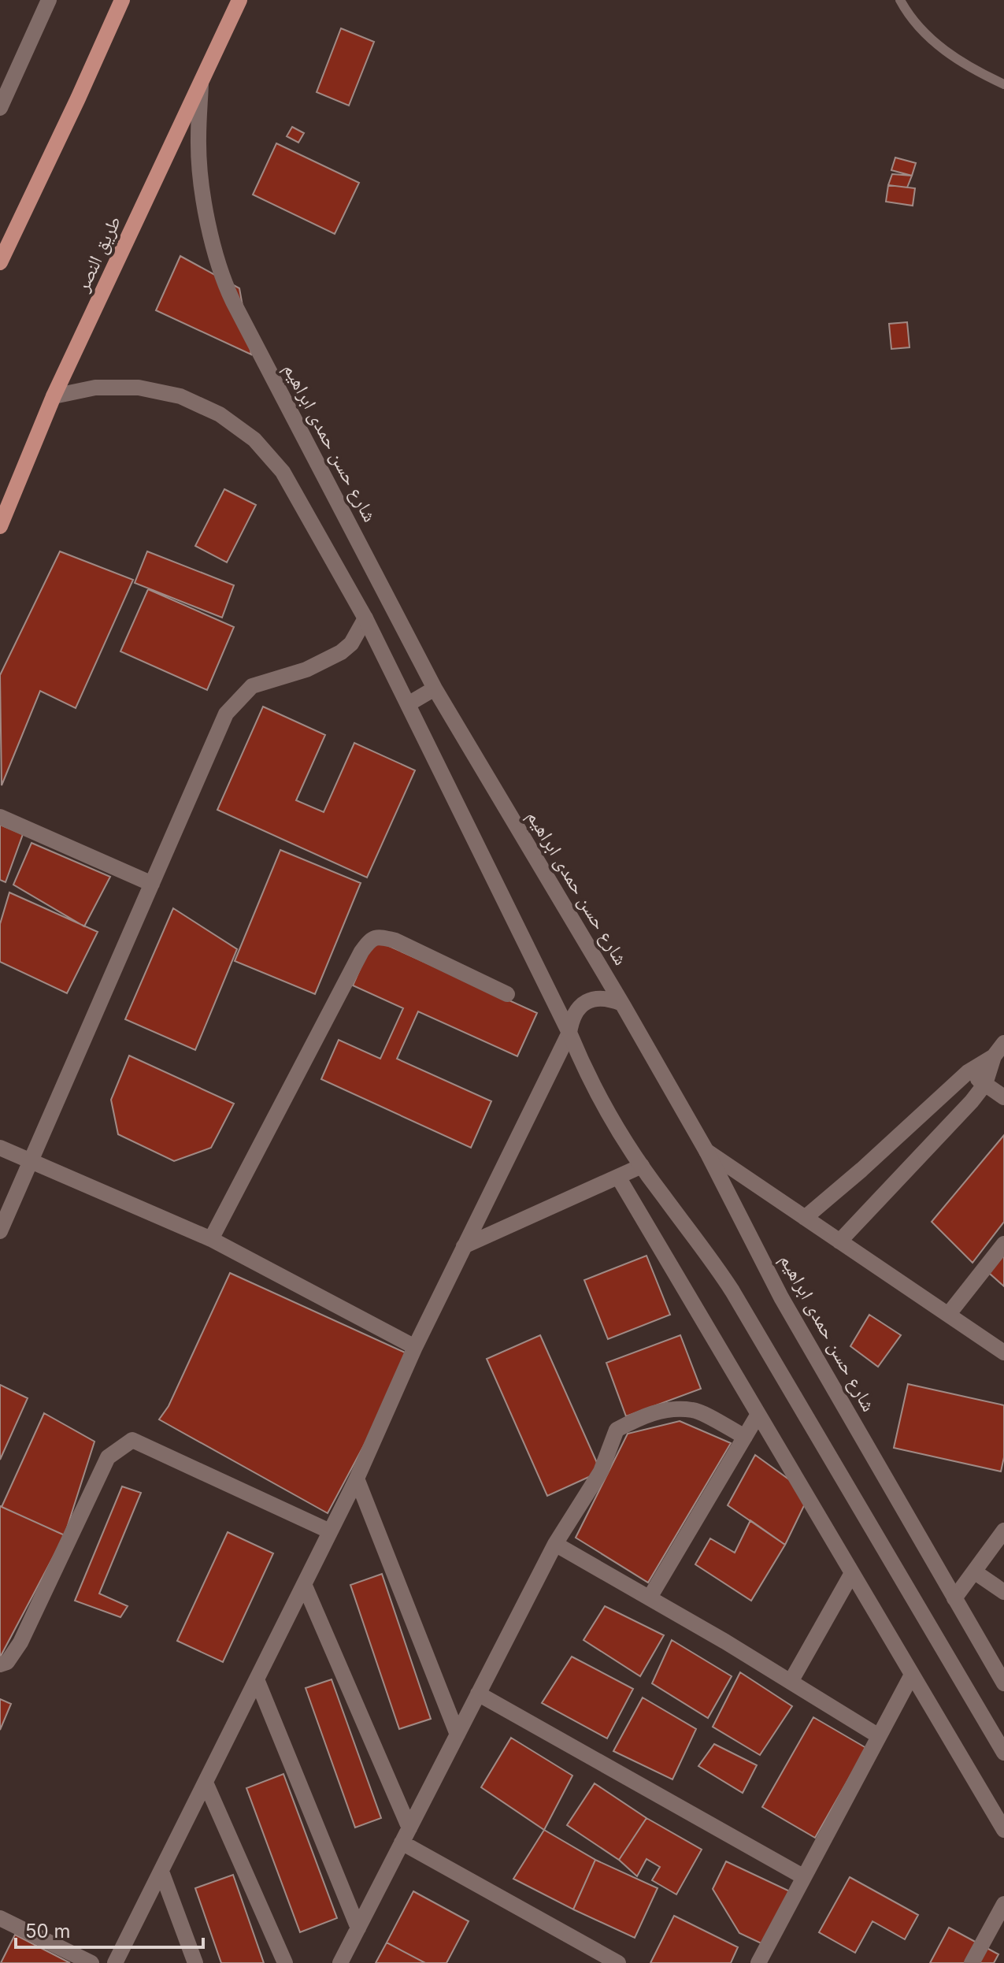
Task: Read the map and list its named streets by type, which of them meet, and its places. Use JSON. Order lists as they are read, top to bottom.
{
  "streets": {
    "main road": ["طريق النصر"],
    "street": ["شارع حسن حمدى ابراهيم"]
  },
  "crossings": [
    ["طريق النصر", "شارع حسن حمدى ابراهيم"]
  ],
  "scale_bar": "50 m"
}
